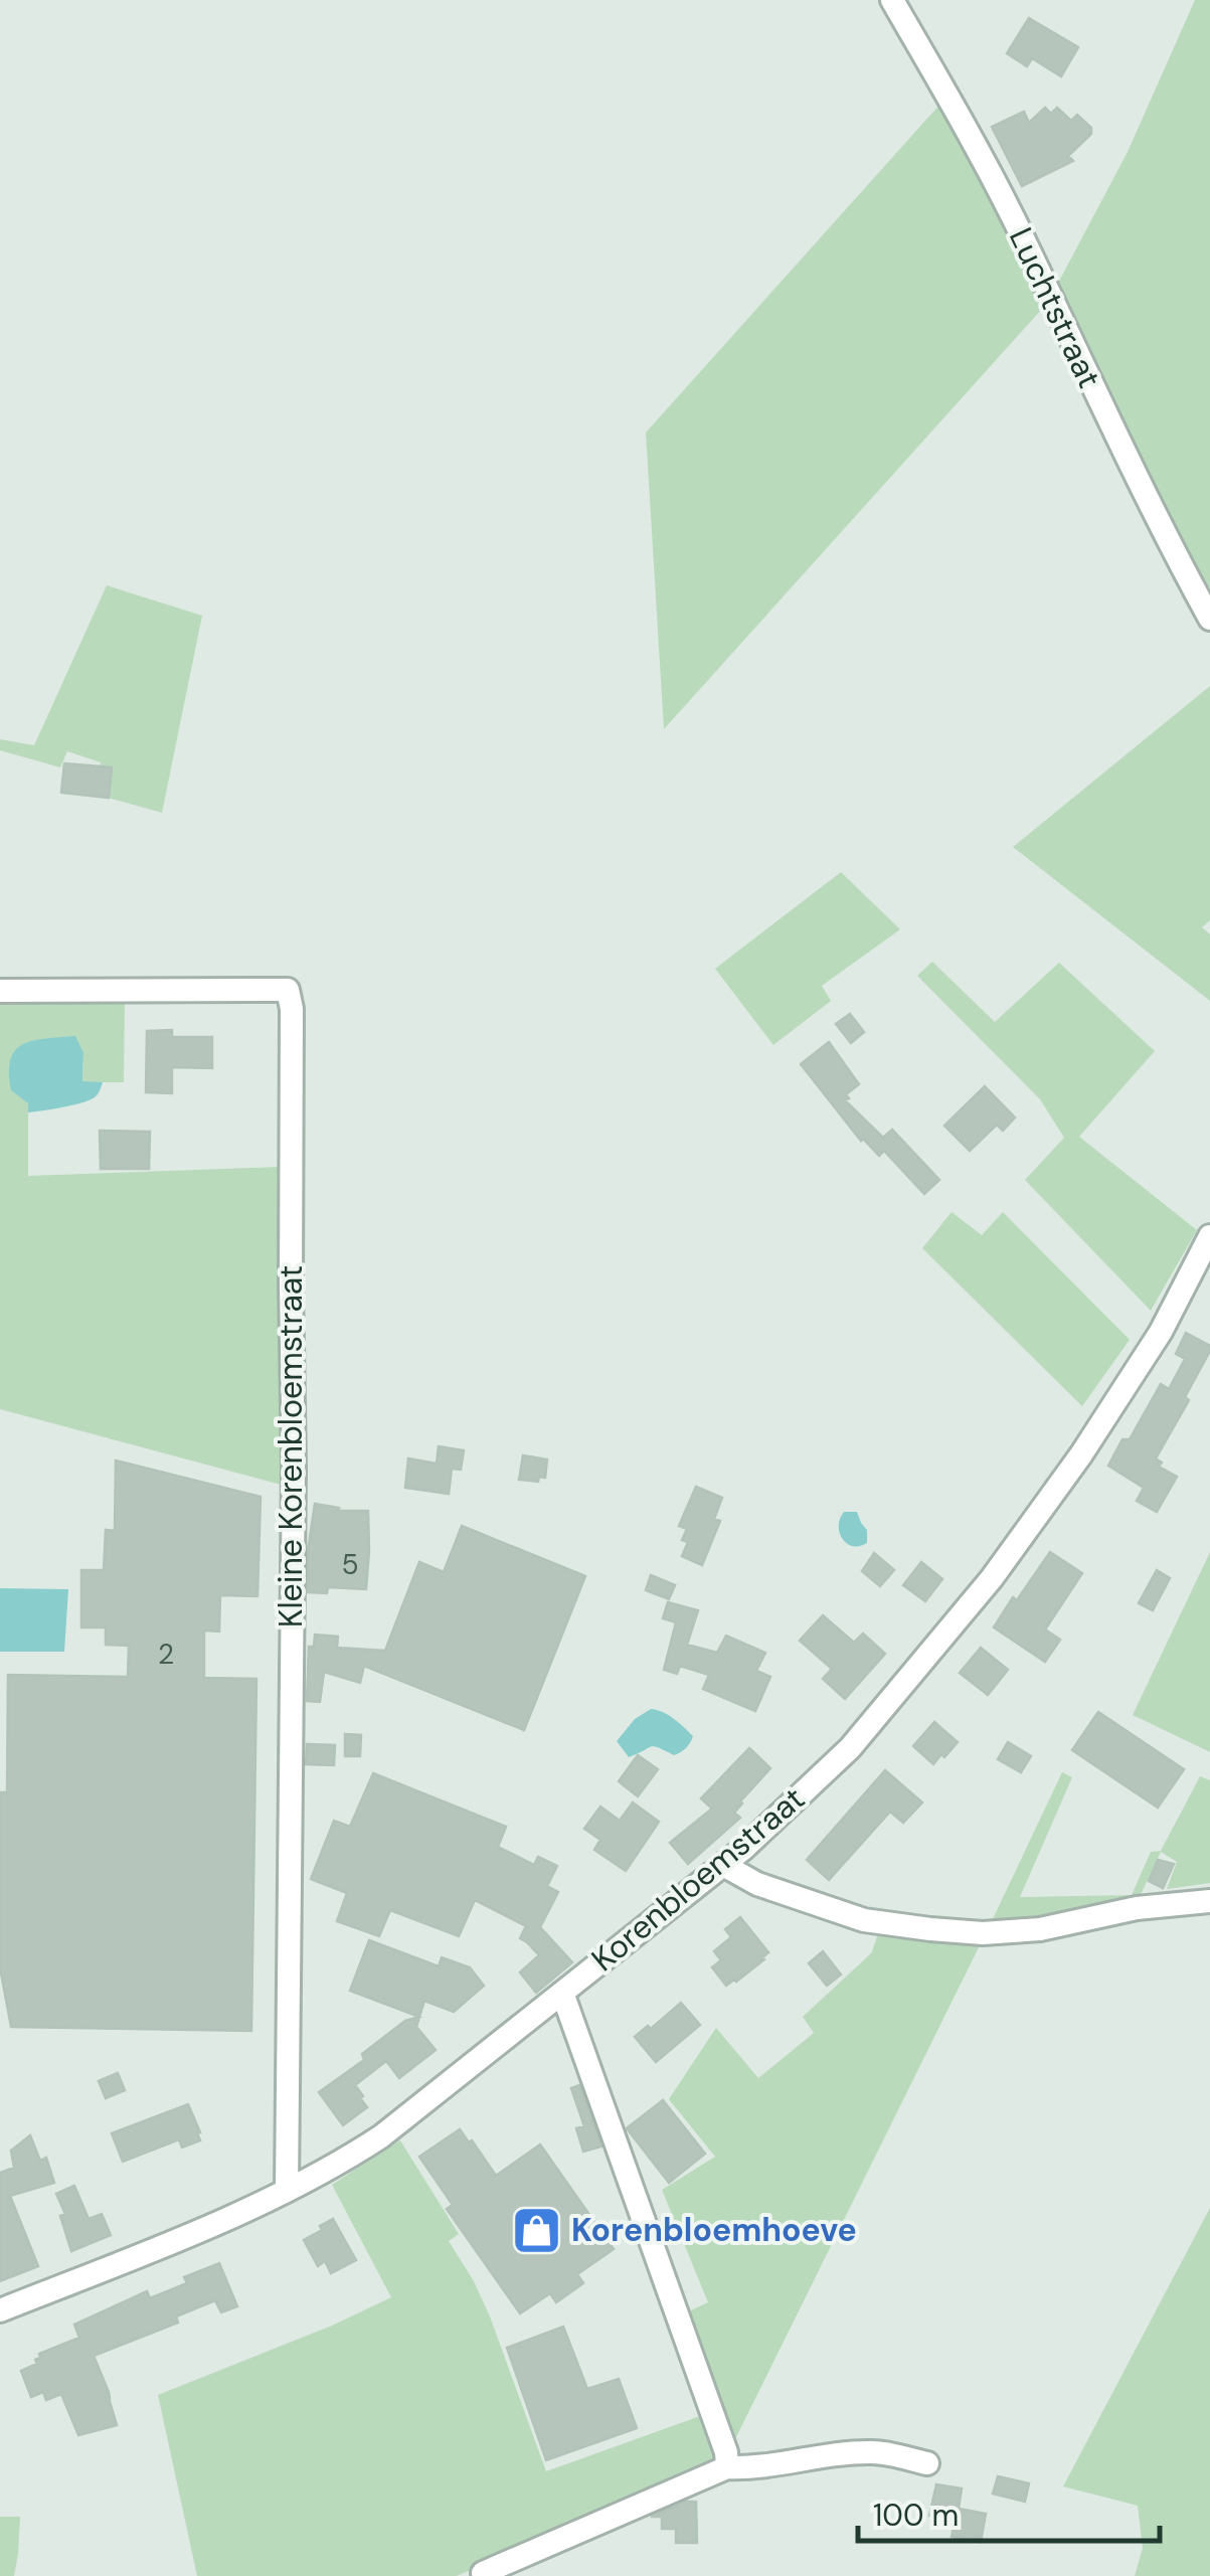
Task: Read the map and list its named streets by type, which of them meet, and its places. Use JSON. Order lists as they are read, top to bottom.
{
  "streets": {
    "street": ["Luchtstraat", "Kleine Korenbloemstraat", "Korenbloemstraat"]
  },
  "crossings": [
    ["Kleine Korenbloemstraat", "Korenbloemstraat"]
  ],
  "places": {
    "shop": ["Korenbloemhoeve"]
  },
  "house_numbers": ["5", "2"],
  "scale_bar": "100 m"
}
